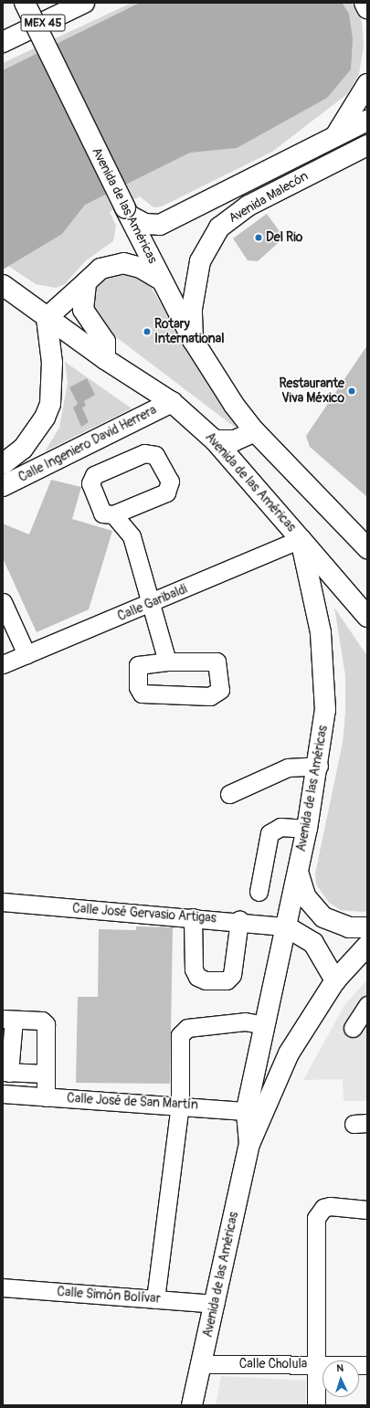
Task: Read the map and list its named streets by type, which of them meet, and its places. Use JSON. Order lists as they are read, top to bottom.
{
  "streets": {
    "main road": [
      "MEX 45",
      "Avenida Malecón",
      "Avenida de las Américas",
      "Calle Ingeniero David Herrera"
    ],
    "street": [
      "Calle Garibaldi",
      "Calle José Gervasio Artigas",
      "Calle José de San Martín",
      "Calle Simón Bolívar",
      "Calle Cholula"
    ]
  },
  "crossings": [
    ["Avenida Malecón", "Avenida de las Américas"],
    ["Avenida de las Américas", "Calle Ingeniero David Herrera"],
    ["Avenida de las Américas", "Calle Garibaldi"],
    ["Avenida de las Américas", "Calle José Gervasio Artigas"],
    ["Avenida de las Américas", "Calle José de San Martín"],
    ["Avenida de las Américas", "Calle Simón Bolívar"],
    ["Avenida de las Américas", "Calle Cholula"]
  ],
  "places": ["Del Rio", "Rotary International", "Restaurante Viva México"],
  "north": "top"
}
